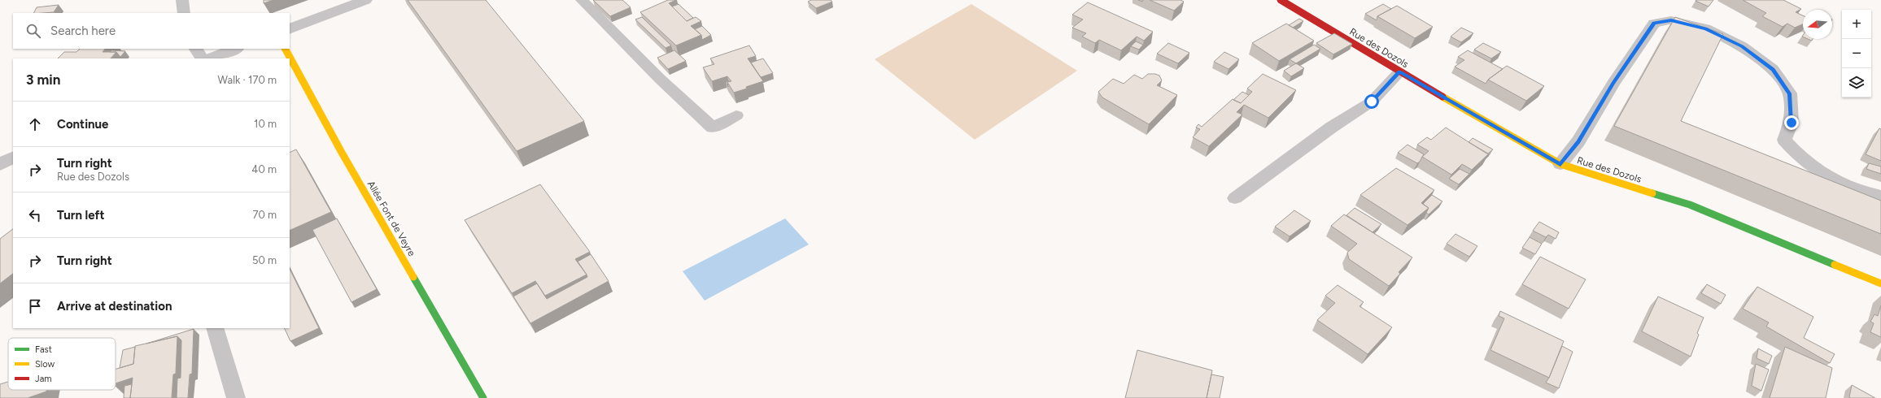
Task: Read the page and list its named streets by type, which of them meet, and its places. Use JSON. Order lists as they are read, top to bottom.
{
  "streets": {
    "street": ["Rue des Dozols", "Allée Font de Veyre"]
  },
  "legend": ["Fast", "Slow", "Jam"],
  "north": "left",
  "page": {
    "map_buttons": ["+", "−"],
    "search": "Search here",
    "heading": ["3 min", "Walk · 170 m"],
    "list": [
      ["Continue", "10 m"],
      ["Turn right", "Rue des Dozols", "40 m"],
      ["Turn left", "70 m"],
      ["Turn right", "50 m"],
      "Arrive at destination"
    ]
  }
}
